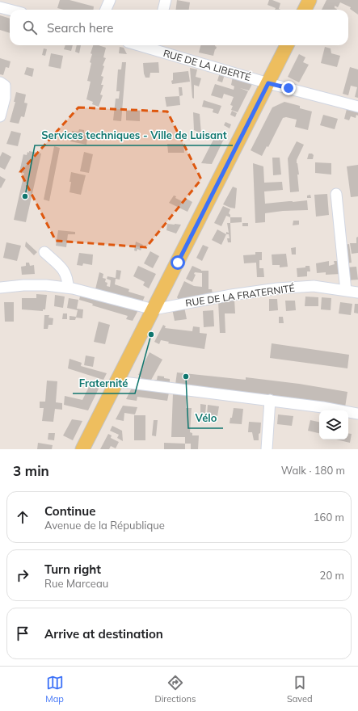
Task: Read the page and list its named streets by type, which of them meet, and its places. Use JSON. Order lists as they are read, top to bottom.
{
  "streets": {
    "street": ["RUE DE LA LIBERTÉ", "RUE DE LA FRATERNITÉ"]
  },
  "places": ["Services techniques - Ville de Luisant", "Fraternité", "Vélo"],
  "page": {
    "search": "Search here",
    "heading": ["3 min", "Walk · 180 m"],
    "list": [
      ["Continue", "Avenue de la République", "160 m"],
      ["Turn right", "Rue Marceau", "20 m"],
      "Arrive at destination"
    ],
    "nav": ["Map", "Directions", "Saved"]
  }
}
